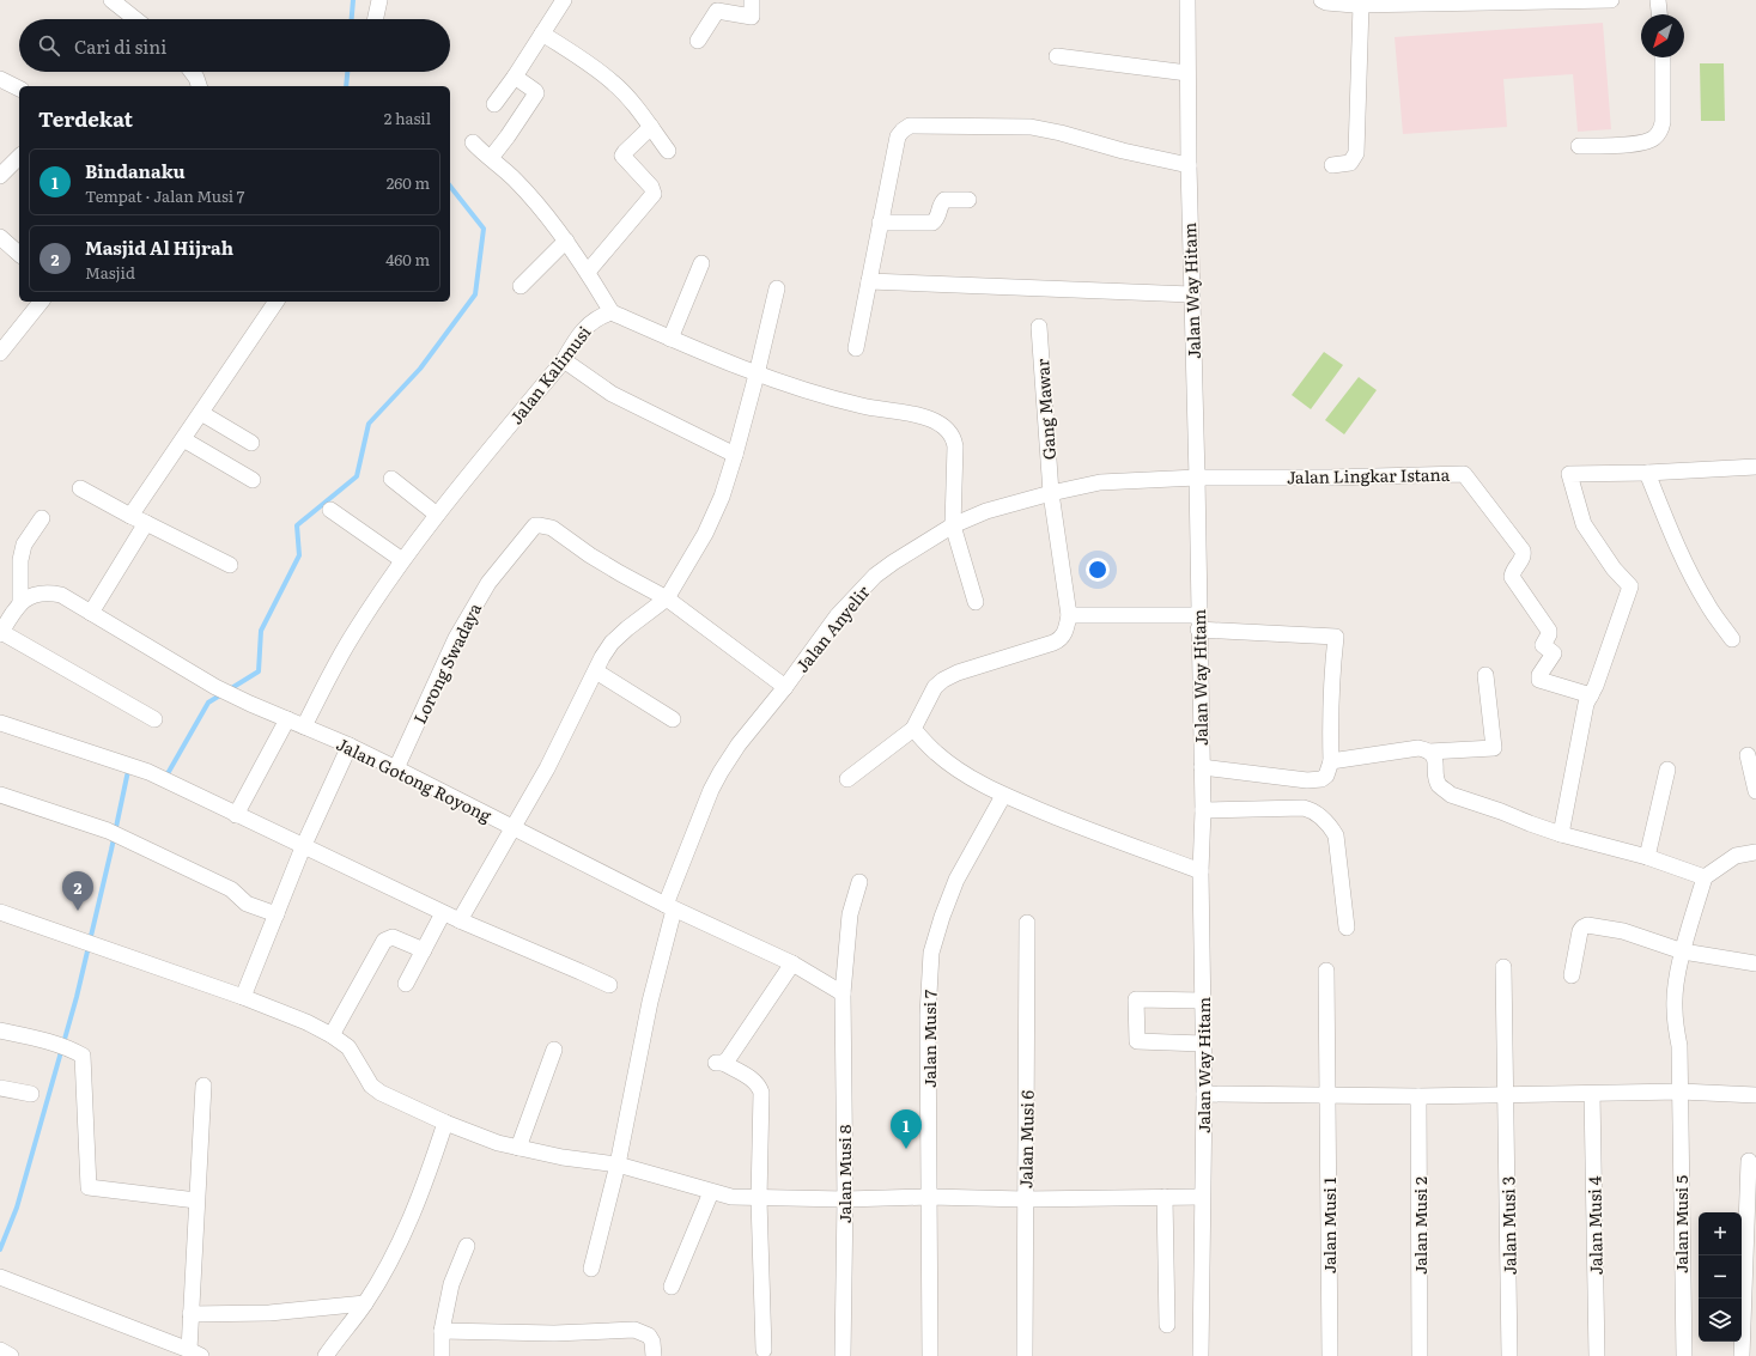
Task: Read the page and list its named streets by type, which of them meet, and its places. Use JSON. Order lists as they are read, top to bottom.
{
  "streets": {
    "street": [
      "Jalan Way Hitam",
      "Jalan Kalimusi",
      "Gang Mawar",
      "Jalan Lingkar Istana",
      "Jalan Anyelir",
      "Lorong Swadaya",
      "Jalan Gotong Royong",
      "Jalan Musi 7",
      "Jalan Musi 6",
      "Jalan Musi 8",
      "Jalan Musi 5",
      "Jalan Musi 1",
      "Jalan Musi 2",
      "Jalan Musi 3",
      "Jalan Musi 4"
    ]
  },
  "crossings": [
    ["Jalan Way Hitam", "Jalan Lingkar Istana"],
    ["Jalan Way Hitam", "Jalan Anyelir"],
    ["Jalan Kalimusi", "Jalan Gotong Royong"],
    ["Gang Mawar", "Jalan Anyelir"],
    ["Jalan Lingkar Istana", "Jalan Anyelir"],
    ["Jalan Anyelir", "Jalan Gotong Royong"],
    ["Lorong Swadaya", "Jalan Gotong Royong"],
    ["Jalan Gotong Royong", "Jalan Musi 8"]
  ],
  "north": "bottom left",
  "page": {
    "search": "Cari di sini",
    "heading": ["Terdekat", "2 hasil"],
    "list": [
      {
        "mark": "1",
        "name": "Bindanaku",
        "note": "Tempat · Jalan Musi 7",
        "value": "260 m"
      },
      {
        "mark": "2",
        "name": "Masjid Al Hijrah",
        "note": "Masjid",
        "value": "460 m"
      }
    ],
    "pins": ["2", "1"],
    "map_buttons": ["+", "−"]
  }
}
